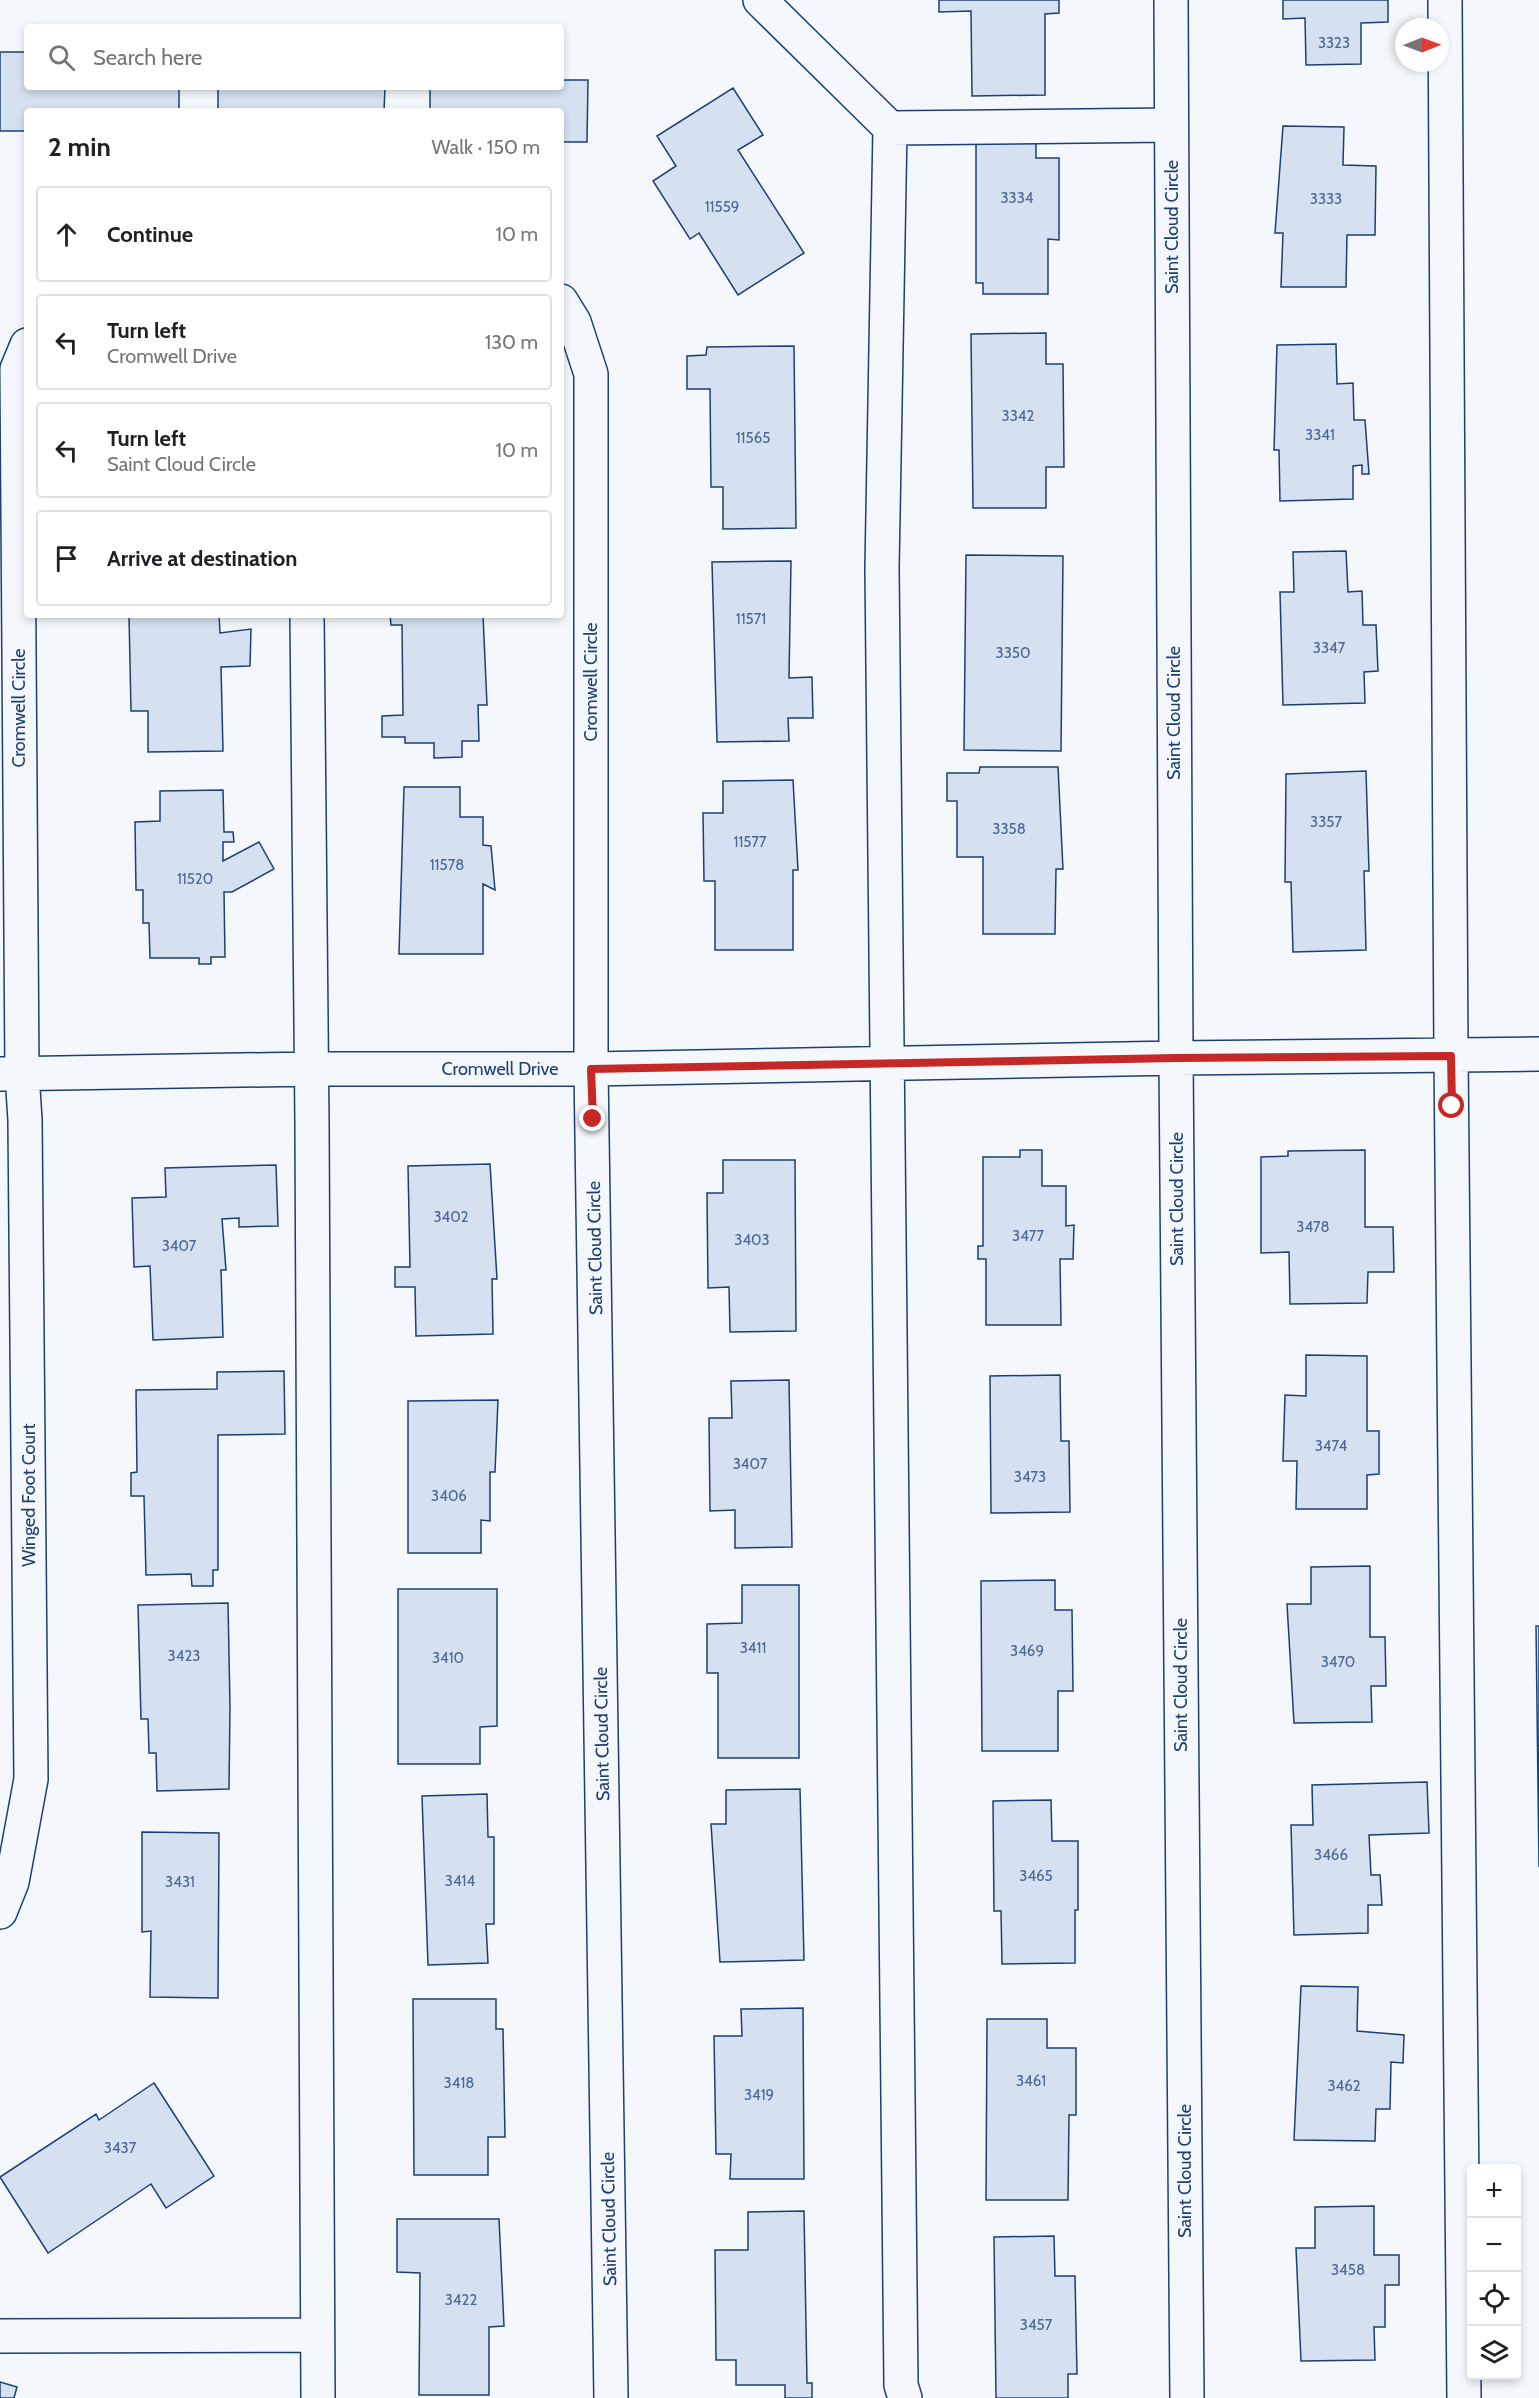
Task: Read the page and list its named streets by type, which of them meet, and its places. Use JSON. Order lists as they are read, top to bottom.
{
  "streets": {
    "street": [
      "Saint Cloud Circle",
      "Cromwell Circle",
      "Cromwell Drive",
      "Winged Foot Court"
    ]
  },
  "crossings": [
    ["Saint Cloud Circle", "Cromwell Circle"],
    ["Saint Cloud Circle", "Cromwell Drive"],
    ["Cromwell Circle", "Cromwell Drive"],
    ["Cromwell Circle", "Winged Foot Court"],
    ["Cromwell Drive", "Winged Foot Court"]
  ],
  "house_numbers": [
    "3323",
    "3334",
    "3333",
    "11559",
    "3342",
    "3341",
    "11565",
    "11571",
    "3347",
    "3350",
    "3357",
    "3358",
    "11577",
    "11578",
    "11520",
    "3402",
    "3478",
    "3477",
    "3403",
    "3407",
    "3474",
    "3407",
    "3473",
    "3406",
    "3411",
    "3469",
    "3423",
    "3410",
    "3470",
    "3466",
    "3465",
    "3414",
    "3431",
    "3461",
    "3418",
    "3462",
    "3419",
    "3437",
    "3458",
    "3422",
    "3457"
  ],
  "north": "right",
  "page": {
    "search": "Search here",
    "heading": ["2 min", "Walk · 150 m"],
    "list": [
      ["Continue", "10 m"],
      ["Turn left", "Cromwell Drive", "130 m"],
      ["Turn left", "Saint Cloud Circle", "10 m"],
      "Arrive at destination"
    ],
    "map_buttons": ["+", "−"]
  }
}
